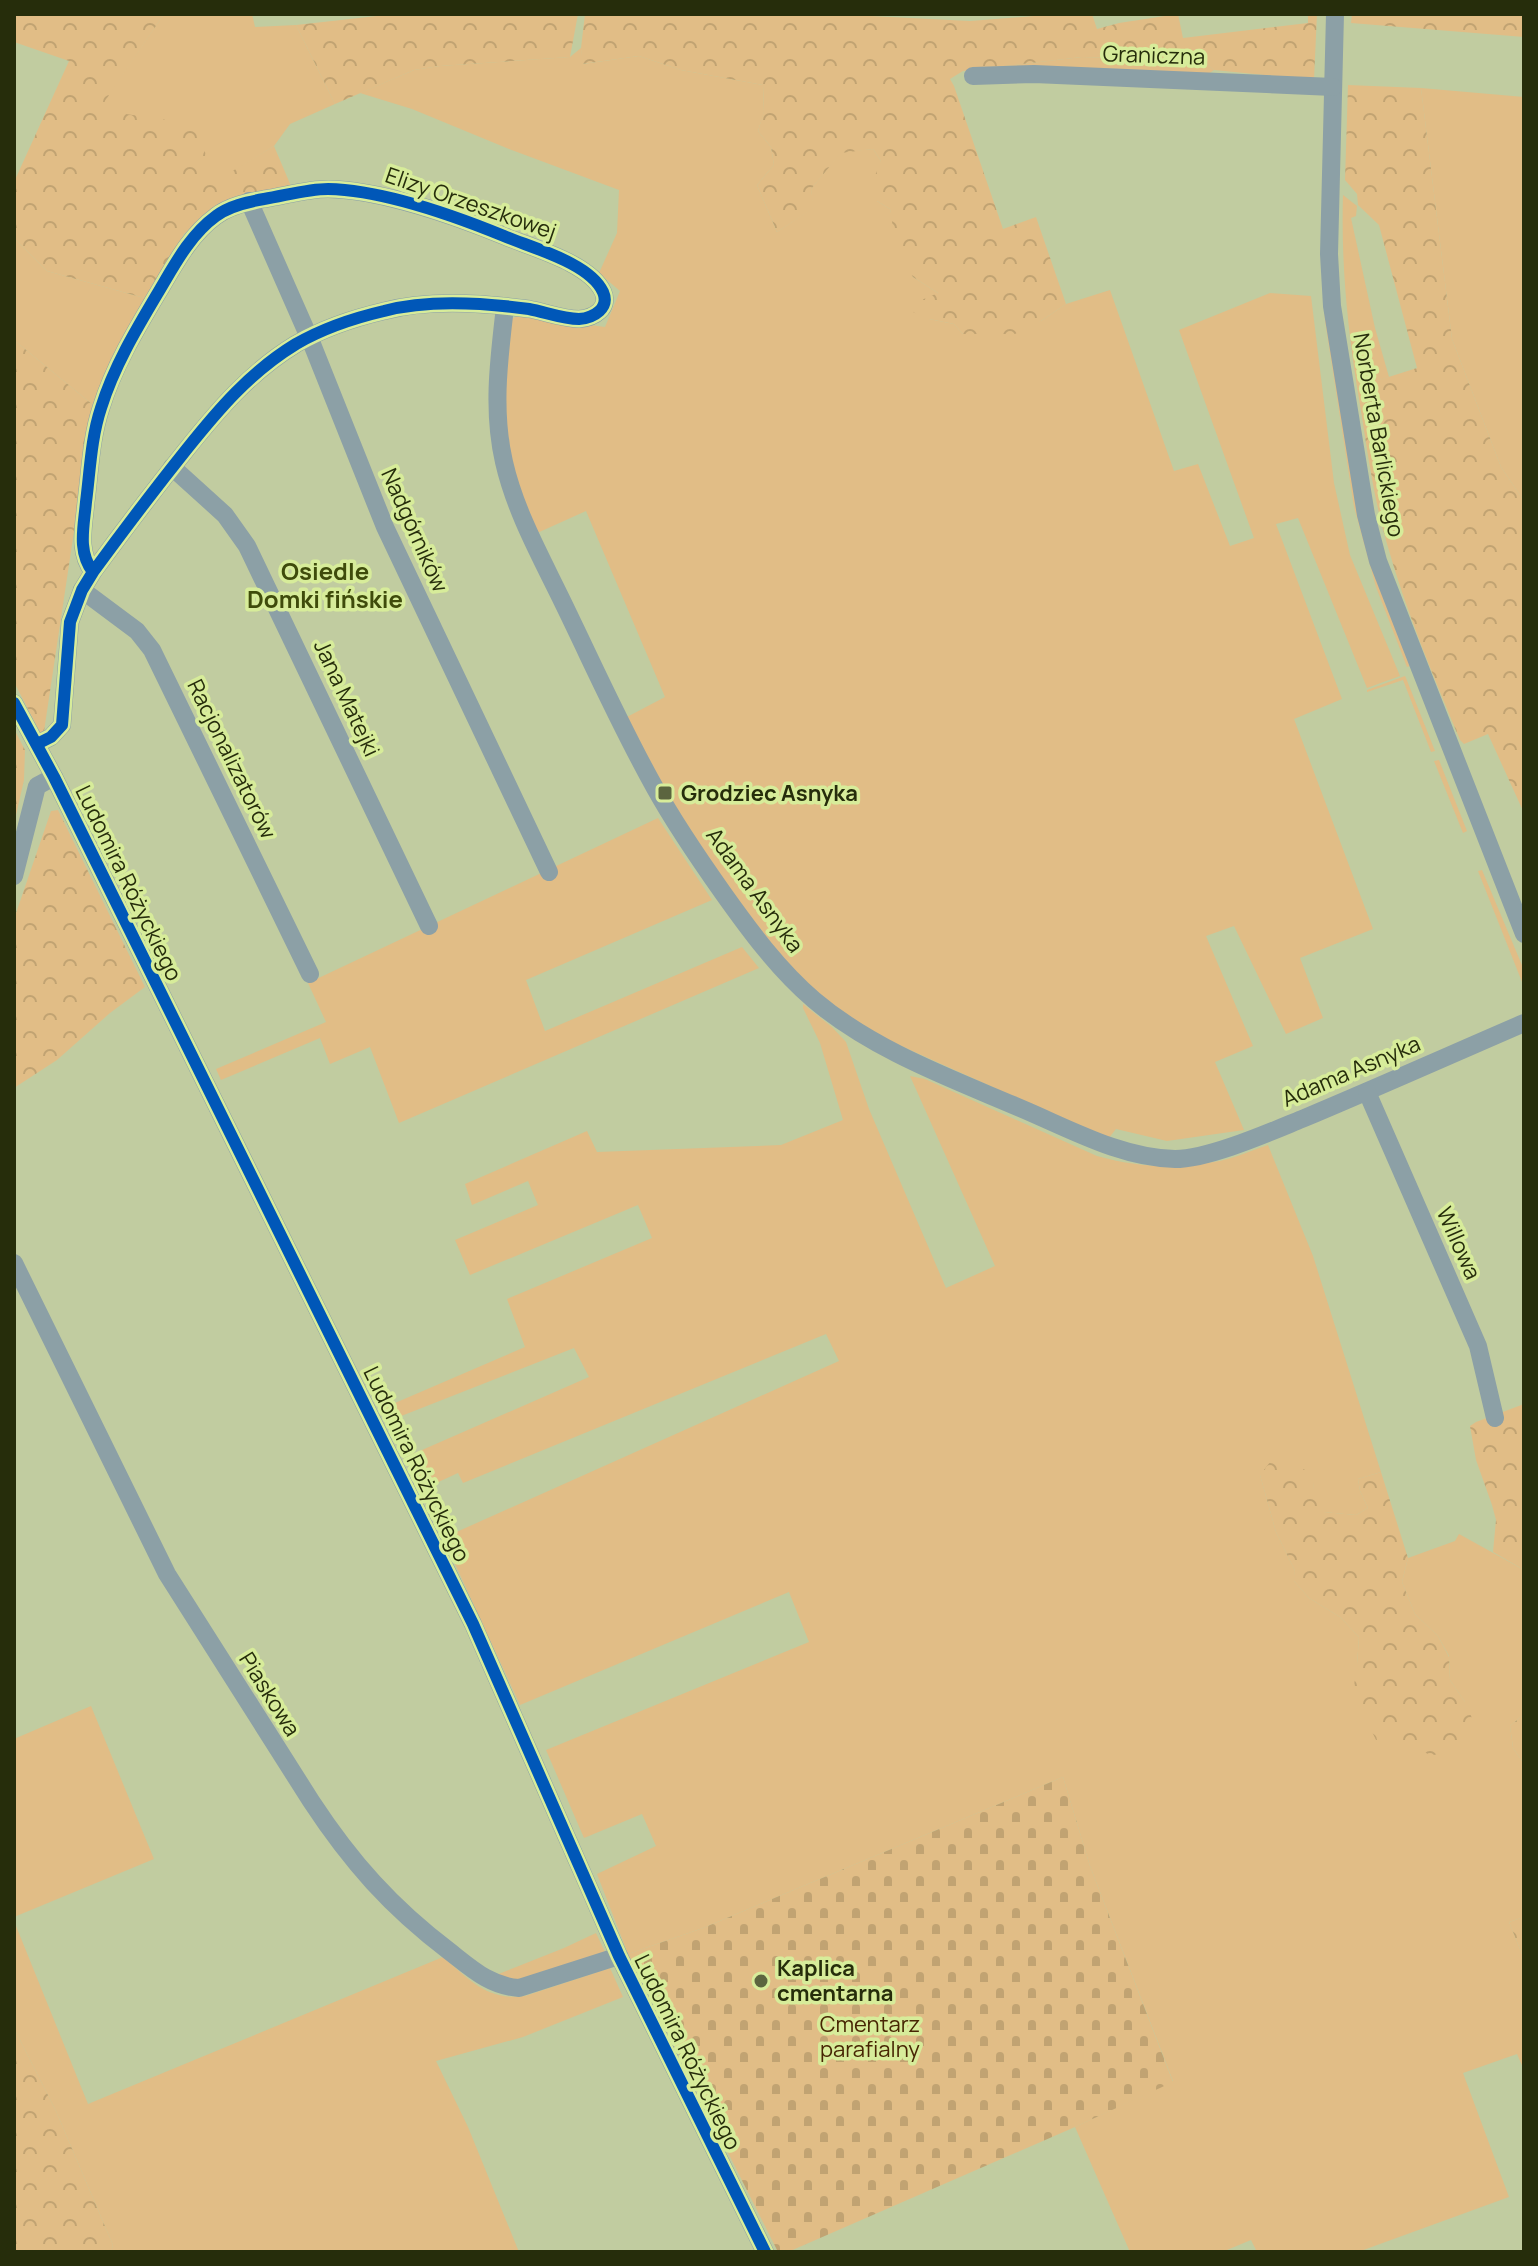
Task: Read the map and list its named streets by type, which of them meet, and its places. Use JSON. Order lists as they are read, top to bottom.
{
  "streets": {
    "street": [
      "Graniczna",
      "Elizy Orzeszkowej",
      "Norberta Barlickiego",
      "Nadgórników",
      "Jana Matejki",
      "Racjonalizatorów",
      "Ludomira Różyckiego",
      "Adama Asnyka",
      "Willowa",
      "Piaskowa"
    ]
  },
  "crossings": [
    ["Graniczna", "Norberta Barlickiego"],
    ["Elizy Orzeszkowej", "Nadgórników"],
    ["Elizy Orzeszkowej", "Adama Asnyka"],
    ["Ludomira Różyckiego", "Piaskowa"],
    ["Adama Asnyka", "Willowa"]
  ],
  "districts": ["Osiedle Domki fińskie"],
  "parks": ["Cmentarz parafialny"],
  "places": {
    "transit": ["Grodziec Asnyka"],
    "other": ["Kaplica cmentarna"]
  }
}
